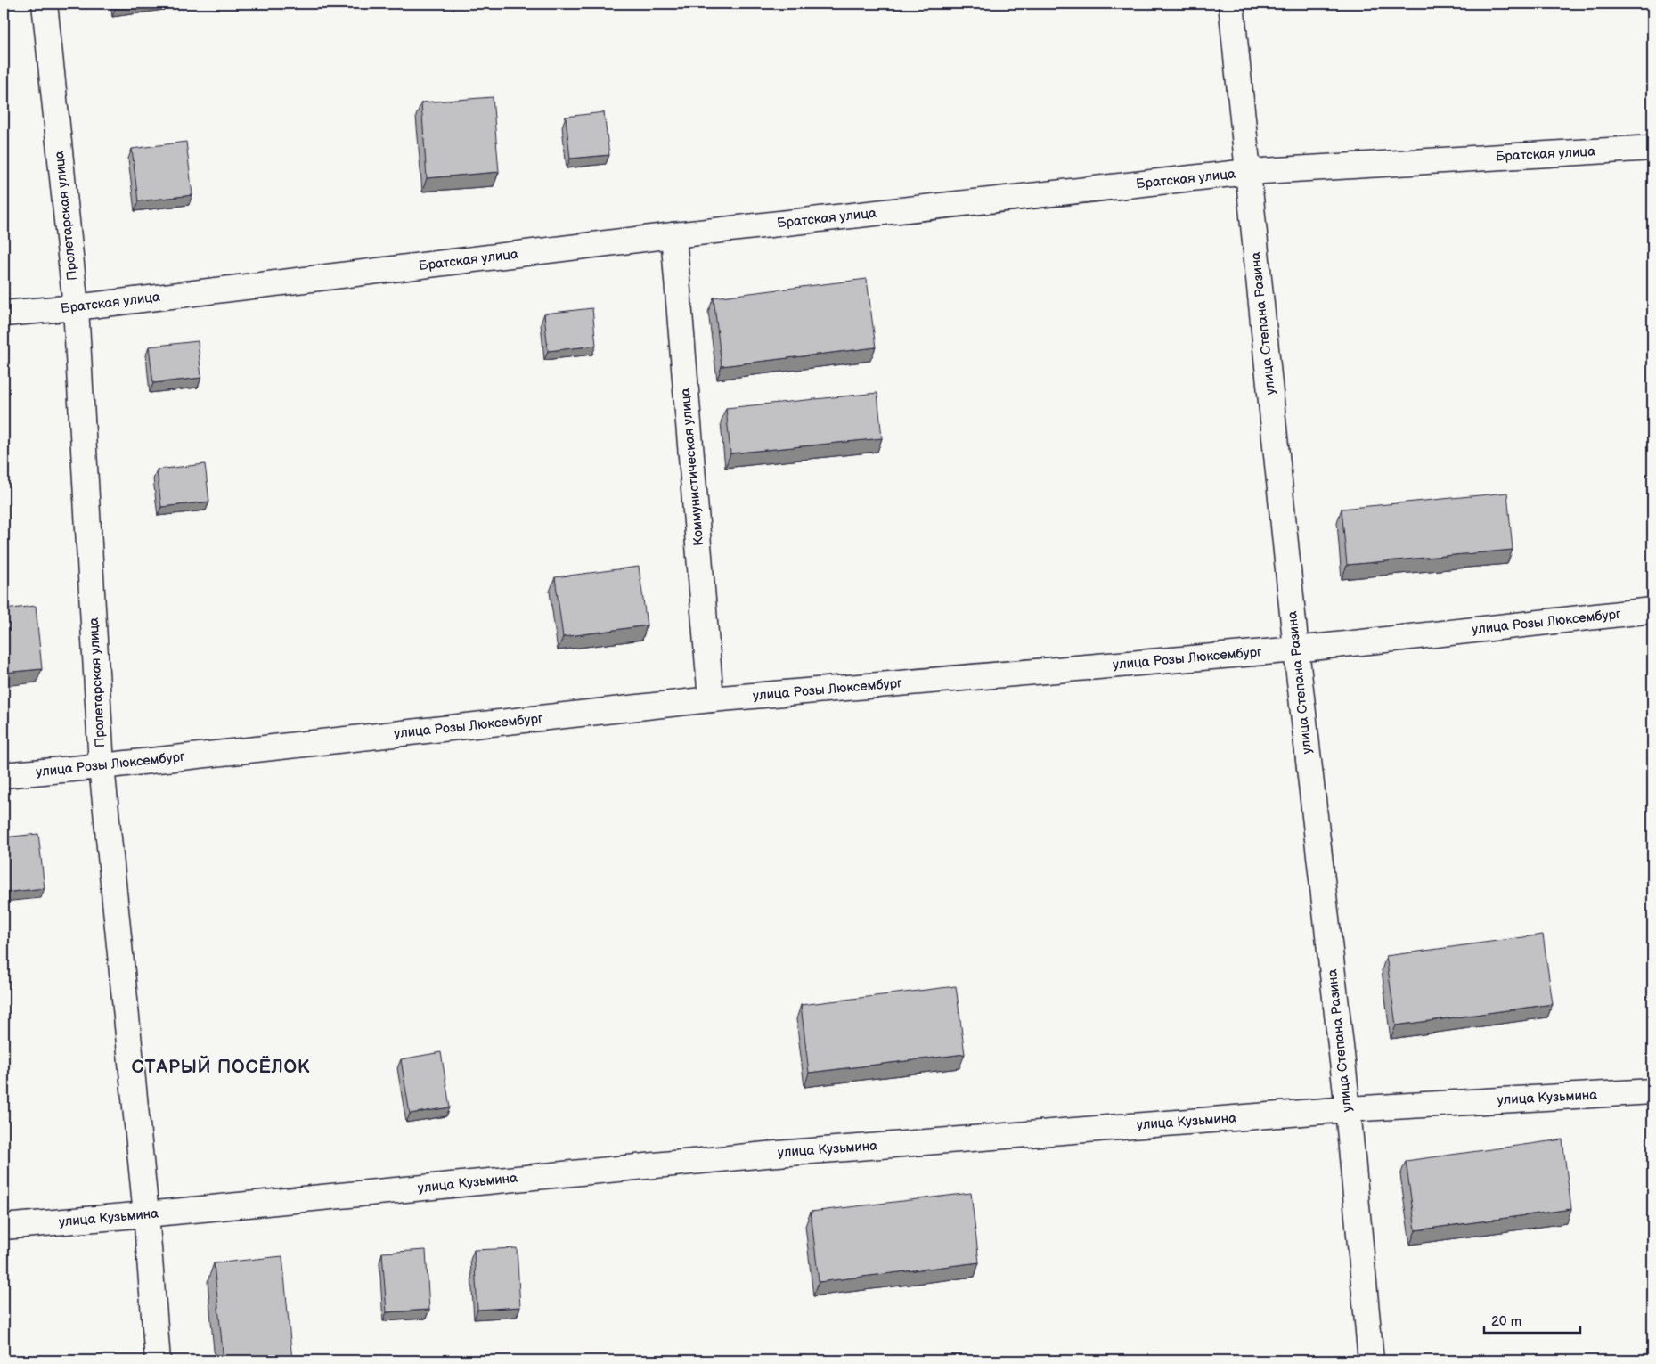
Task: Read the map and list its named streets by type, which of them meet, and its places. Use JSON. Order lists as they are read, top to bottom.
{
  "streets": {
    "street": [
      "Братская улица",
      "Пролетарская улица",
      "улица Степана Разина",
      "Коммунистическая улица",
      "улица Розы Люксембург",
      "улица Кузьмина"
    ]
  },
  "crossings": [
    ["Братская улица", "Пролетарская улица"],
    ["Братская улица", "улица Степана Разина"],
    ["Братская улица", "Коммунистическая улица"],
    ["Пролетарская улица", "улица Розы Люксембург"],
    ["Пролетарская улица", "улица Кузьмина"],
    ["улица Степана Разина", "улица Розы Люксембург"],
    ["улица Степана Разина", "улица Кузьмина"],
    ["Коммунистическая улица", "улица Розы Люксембург"]
  ],
  "districts": ["СТАРЫЙ ПОСЁЛОК"],
  "scale_bar": "20 m"
}
